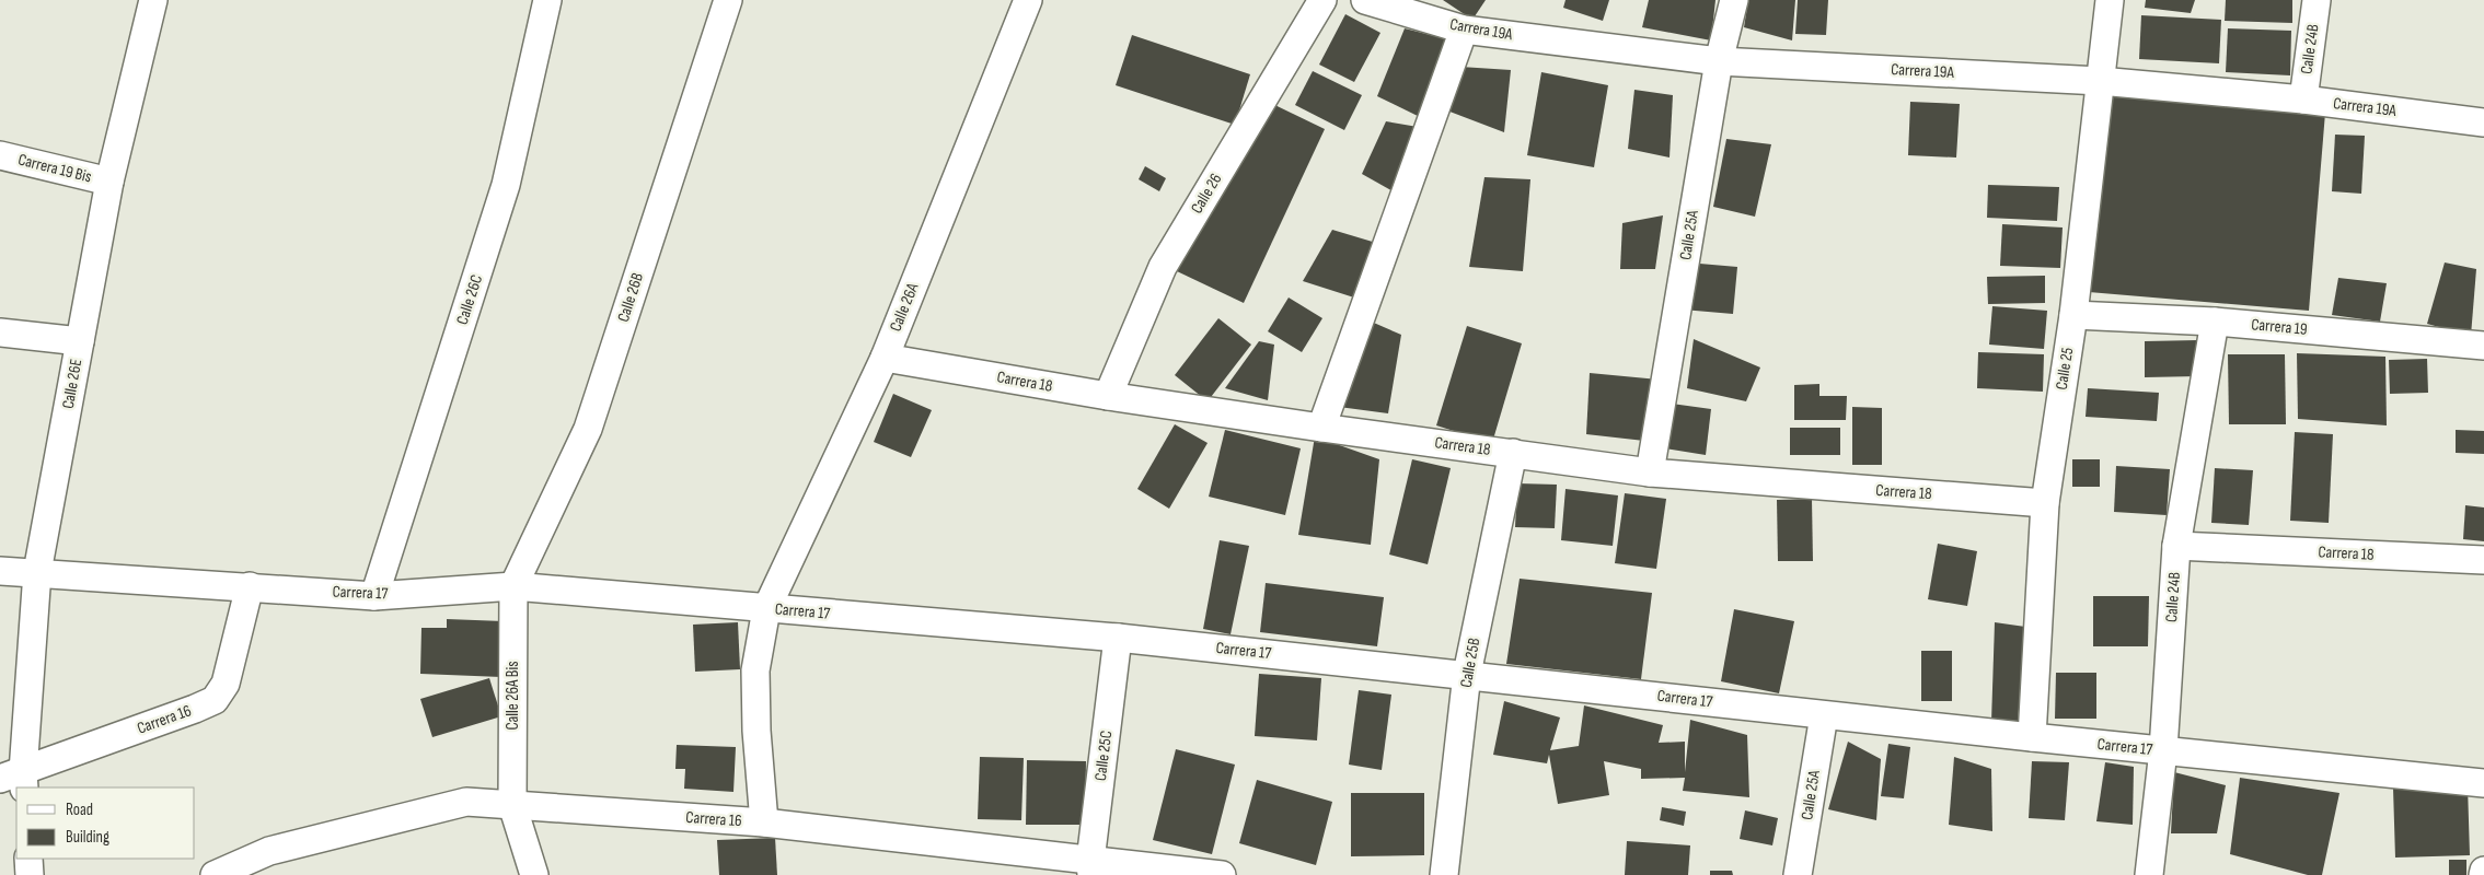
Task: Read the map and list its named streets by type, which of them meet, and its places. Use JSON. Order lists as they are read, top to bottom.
{
  "streets": {
    "street": [
      "Carrera 19A",
      "Calle 24B",
      "Carrera 19 Bis",
      "Calle 26",
      "Calle 25A",
      "Calle 26B",
      "Calle 26C",
      "Calle 26A",
      "Carrera 19",
      "Calle 25",
      "Carrera 18",
      "Calle 26E",
      "Carrera 17",
      "Calle 25B",
      "Calle 26A Bis",
      "Carrera 16",
      "Calle 25C"
    ]
  },
  "crossings": [
    ["Carrera 19A", "Calle 24B"],
    ["Carrera 19A", "Calle 25A"],
    ["Carrera 19A", "Calle 25"],
    ["Calle 24B", "Carrera 19"],
    ["Calle 24B", "Carrera 18"],
    ["Calle 24B", "Carrera 17"],
    ["Carrera 19 Bis", "Calle 26E"],
    ["Calle 26", "Carrera 18"],
    ["Calle 25A", "Carrera 18"],
    ["Calle 25A", "Carrera 17"],
    ["Calle 26B", "Carrera 17"],
    ["Calle 26B", "Calle 26A Bis"],
    ["Calle 26C", "Carrera 17"],
    ["Calle 26A", "Carrera 18"],
    ["Calle 26A", "Carrera 17"],
    ["Calle 26A", "Carrera 16"],
    ["Carrera 19", "Calle 25"],
    ["Calle 25", "Carrera 18"],
    ["Calle 25", "Carrera 17"],
    ["Carrera 18", "Calle 25B"],
    ["Calle 26E", "Carrera 17"],
    ["Calle 26E", "Carrera 16"],
    ["Carrera 17", "Calle 25B"],
    ["Carrera 17", "Calle 26A Bis"],
    ["Carrera 17", "Carrera 16"],
    ["Carrera 17", "Calle 25C"],
    ["Calle 26A Bis", "Carrera 16"],
    ["Carrera 16", "Calle 25C"]
  ],
  "legend": ["Road", "Building"]
}
